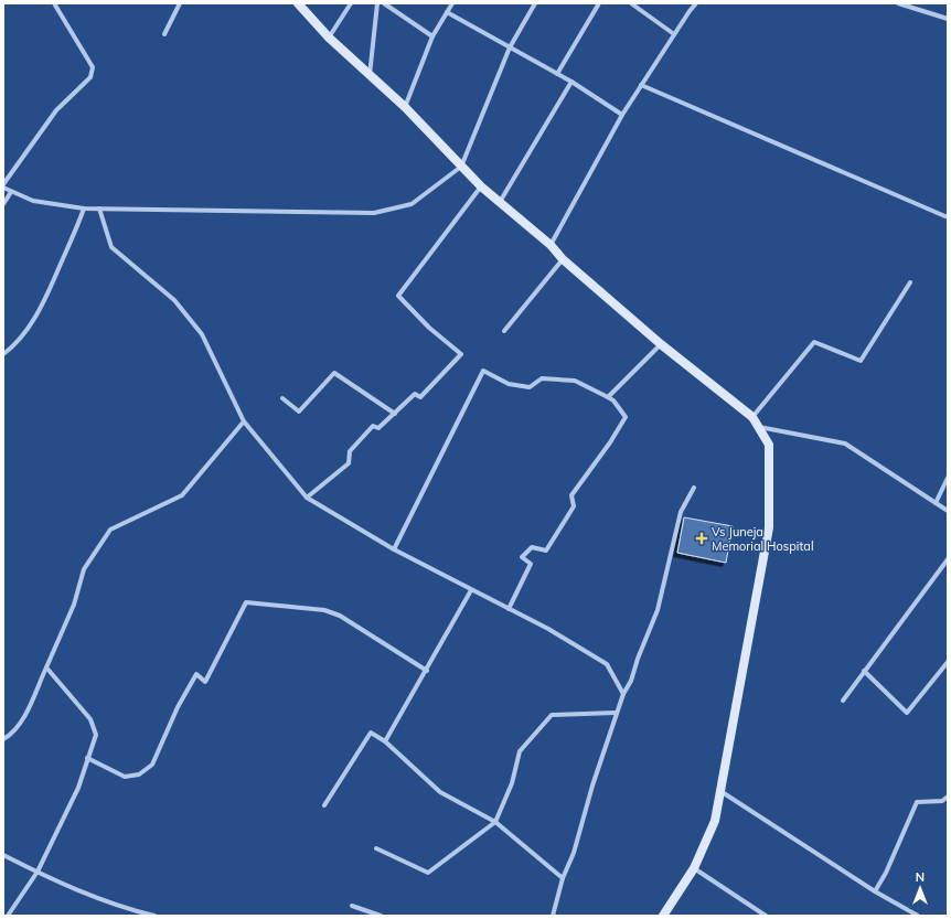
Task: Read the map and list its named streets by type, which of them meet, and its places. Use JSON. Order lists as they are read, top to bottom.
{
  "places": {
    "health": ["Vs Juneja Memorial Hospital"]
  },
  "north": "top"
}
